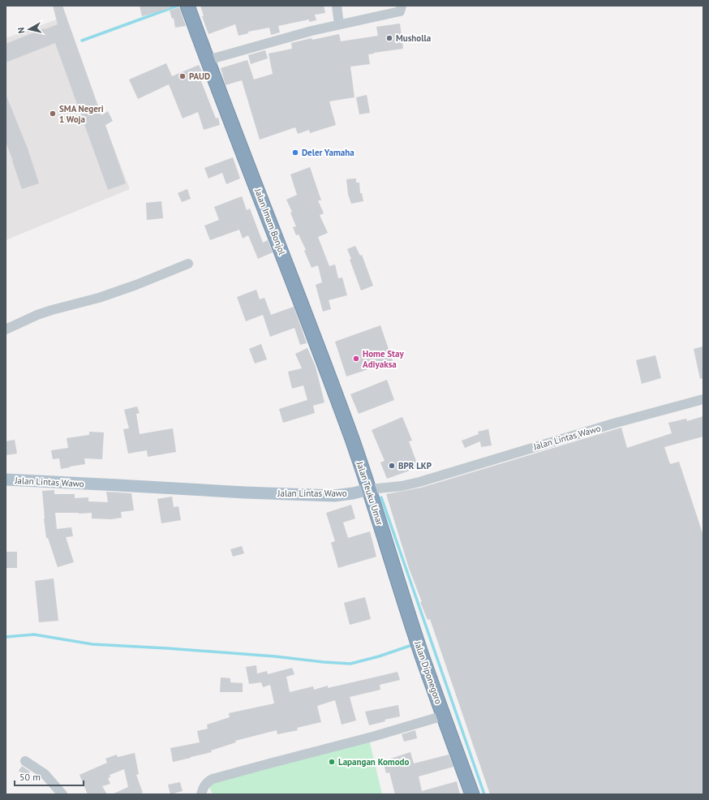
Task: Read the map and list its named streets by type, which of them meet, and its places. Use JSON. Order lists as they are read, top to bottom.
{
  "streets": {
    "highway": ["Jalan Imam Bonjol", "Jalan Teuku Umar", "Jalan Diponegoro"],
    "main road": ["Jalan Lintas Wawo"]
  },
  "crossings": [
    ["Jalan Imam Bonjol", "Jalan Teuku Umar"],
    ["Jalan Lintas Wawo", "Jalan Teuku Umar"],
    ["Jalan Teuku Umar", "Jalan Diponegoro"]
  ],
  "places": [
    "Musholla",
    "PAUD",
    "SMA Negeri 1 Woja",
    "Deler Yamaha",
    "Home Stay Adiyaksa",
    "BPR LKP",
    "Lapangan Komodo"
  ],
  "scale_bar": "50 m",
  "north": "left"
}
